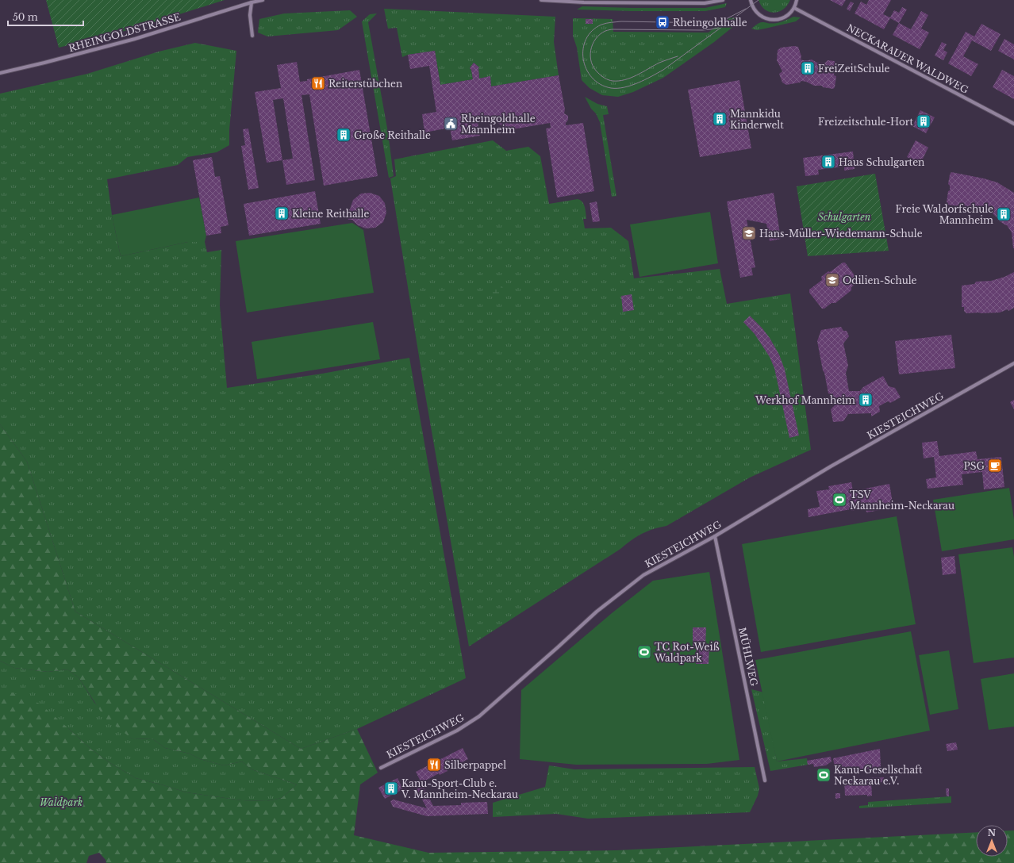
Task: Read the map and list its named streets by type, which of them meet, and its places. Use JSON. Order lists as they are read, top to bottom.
{
  "streets": {
    "street": [
      "RHEINGOLDSTRASSE",
      "NECKARAUER WALDWEG",
      "KIESTEICHWEG",
      "MÜHLWEG"
    ]
  },
  "crossings": [
    ["KIESTEICHWEG", "MÜHLWEG"]
  ],
  "parks": ["Schulgarten", "Waldpark"],
  "places": {
    "bus stop": ["Rheingoldhalle"],
    "building": [
      "FreiZeitSchule",
      "Mannkidu Kinderwelt",
      "Freizeitschule-Hort",
      "Große Reithalle",
      "Haus Schulgarten",
      "Kleine Reithalle",
      "Freie Waldorfschule Mannheim",
      "Werkhof Mannheim",
      "Kanu-Sport-Club e. V. Mannheim-Neckarau"
    ],
    "restaurant": ["Reiterstübchen", "Silberpappel"],
    "public building": ["Rheingoldhalle Mannheim"],
    "school or university": ["Hans-Müller-Wiedemann-Schule", "Odilien-Schule"],
    "cafe": ["PSG"],
    "sports": ["TSV Mannheim-Neckarau", "TC Rot-Weiß Waldpark", "Kanu-Gesellschaft Neckarau e.V."]
  },
  "scale_bar": "50 m",
  "north": "top"
}
